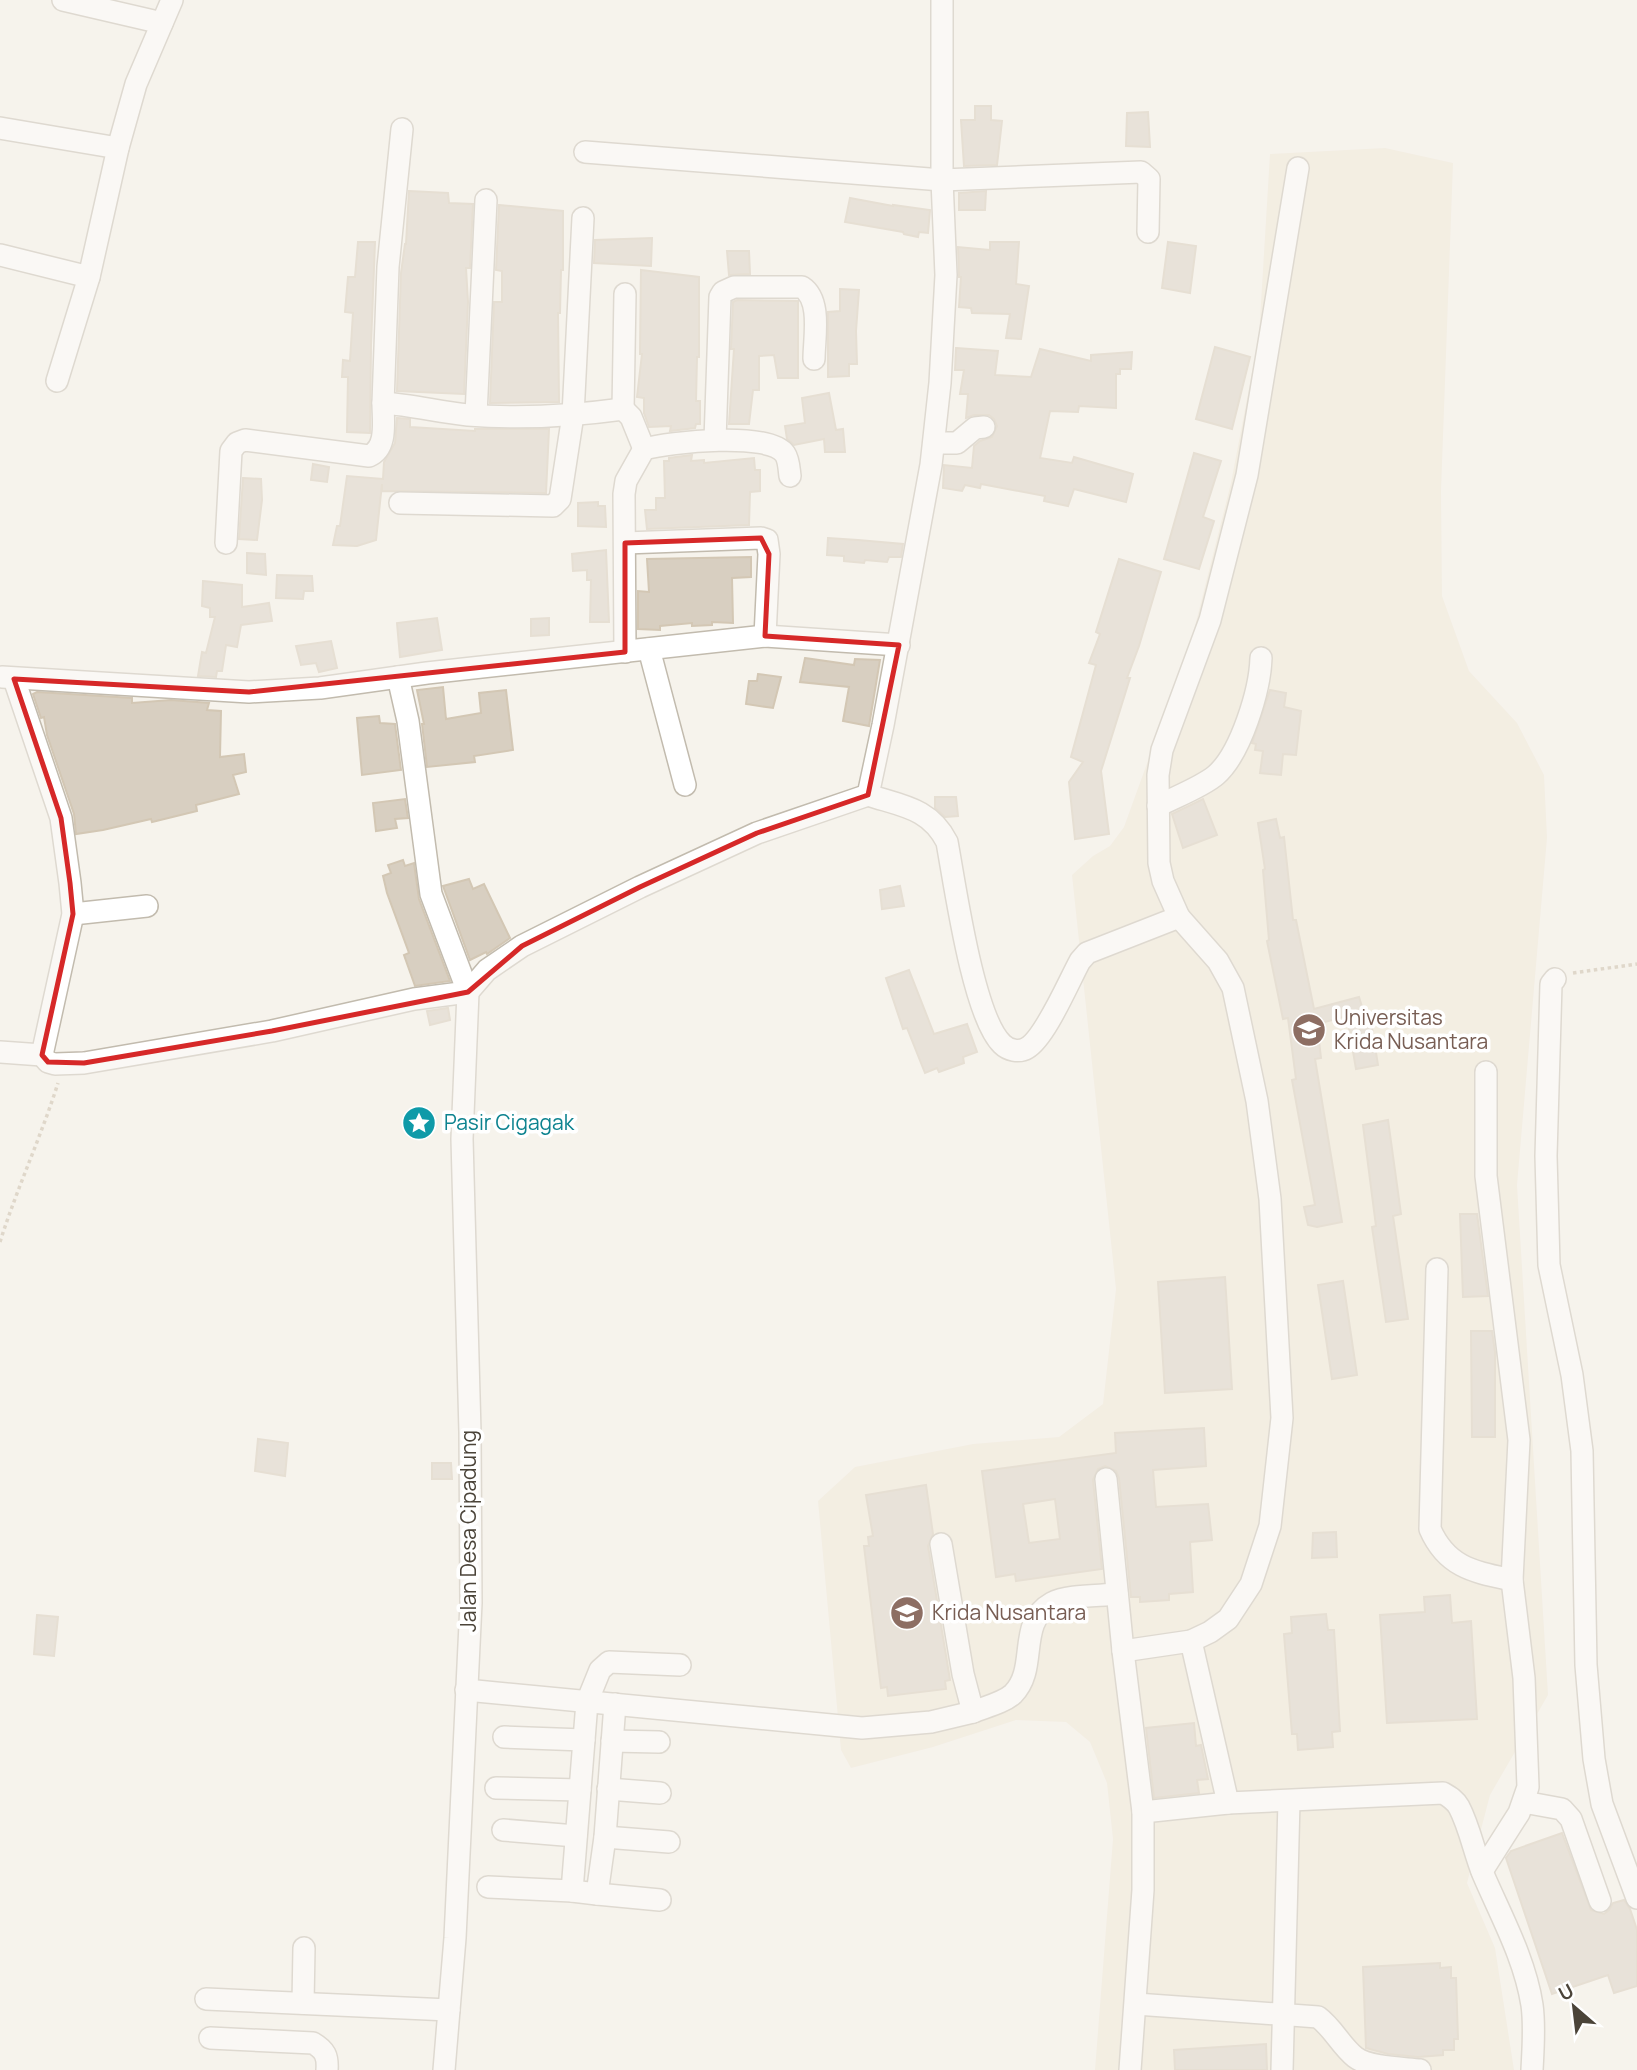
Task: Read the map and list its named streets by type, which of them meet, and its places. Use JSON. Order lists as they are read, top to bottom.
{
  "streets": {
    "street": ["Jalan Desa Cipadung"]
  },
  "places": {
    "school or university": ["Universitas Krida Nusantara", "Krida Nusantara"],
    "place": ["Pasir Cigagak"]
  },
  "north": "top left"
}
